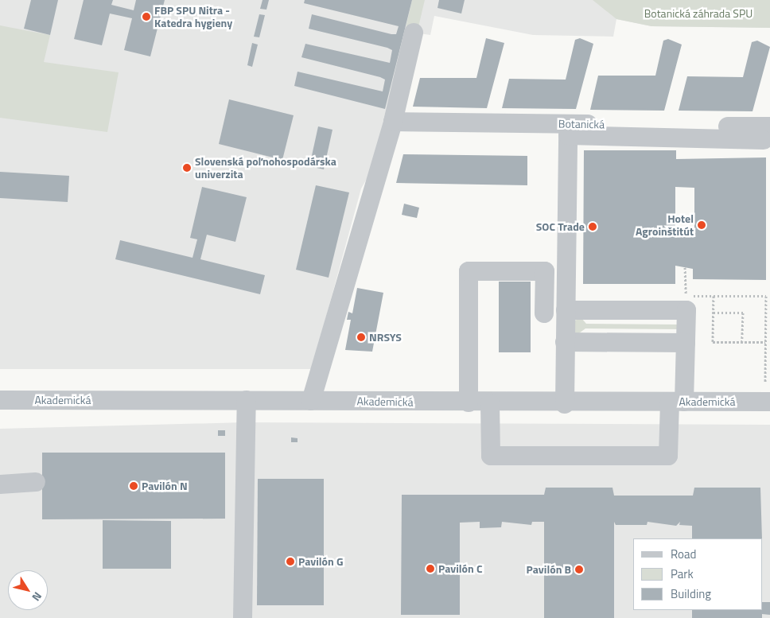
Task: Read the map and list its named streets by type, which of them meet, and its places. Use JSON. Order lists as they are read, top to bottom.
{
  "streets": {
    "street": ["Botanická", "Akademická"]
  },
  "parks": ["Botanická záhrada SPU"],
  "places": [
    "FBP SPU Nitra - Katedra hygieny",
    "Slovenská poľnohospodárska univerzita",
    "Hotel Agroinštitút",
    "SOC Trade",
    "NRSYS",
    "Pavilón N",
    "Pavilón G",
    "Pavilón C",
    "Pavilón B"
  ],
  "legend": ["Road", "Park", "Building"],
  "north": "bottom right"
}
